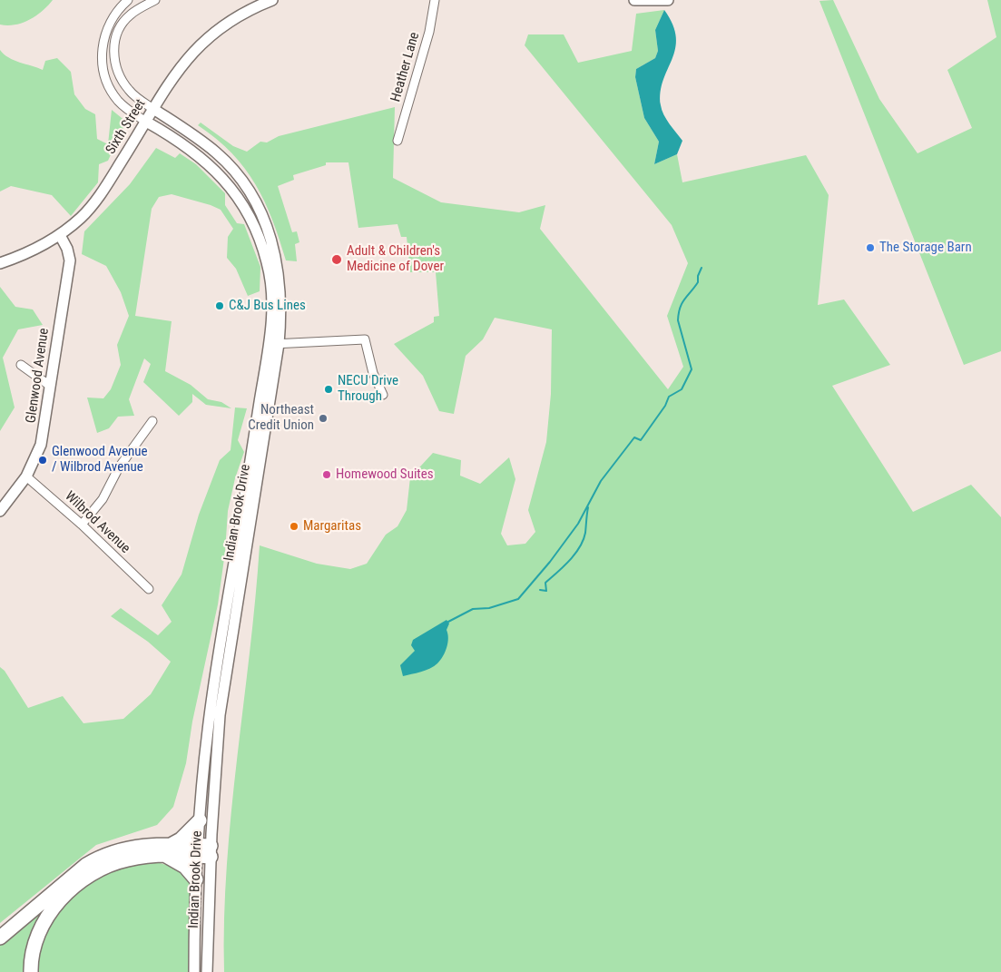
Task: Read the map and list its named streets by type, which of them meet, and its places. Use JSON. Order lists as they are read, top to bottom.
{
  "streets": {
    "main road": ["Sixth Street", "Glenwood Avenue", "Indian Brook Drive"],
    "street": ["Heather Lane", "Wilbrod Avenue"]
  },
  "crossings": [
    ["Sixth Street", "Glenwood Avenue"],
    ["Sixth Street", "Indian Brook Drive"],
    ["Glenwood Avenue", "Wilbrod Avenue"]
  ],
  "places": [
    "The Storage Barn",
    "Adult & Children's Medicine of Dover",
    "C&J Bus Lines",
    "NECU Drive Through",
    "Northeast Credit Union",
    "Glenwood Avenue / Wilbrod Avenue",
    "Homewood Suites",
    "Margaritas"
  ]
}
